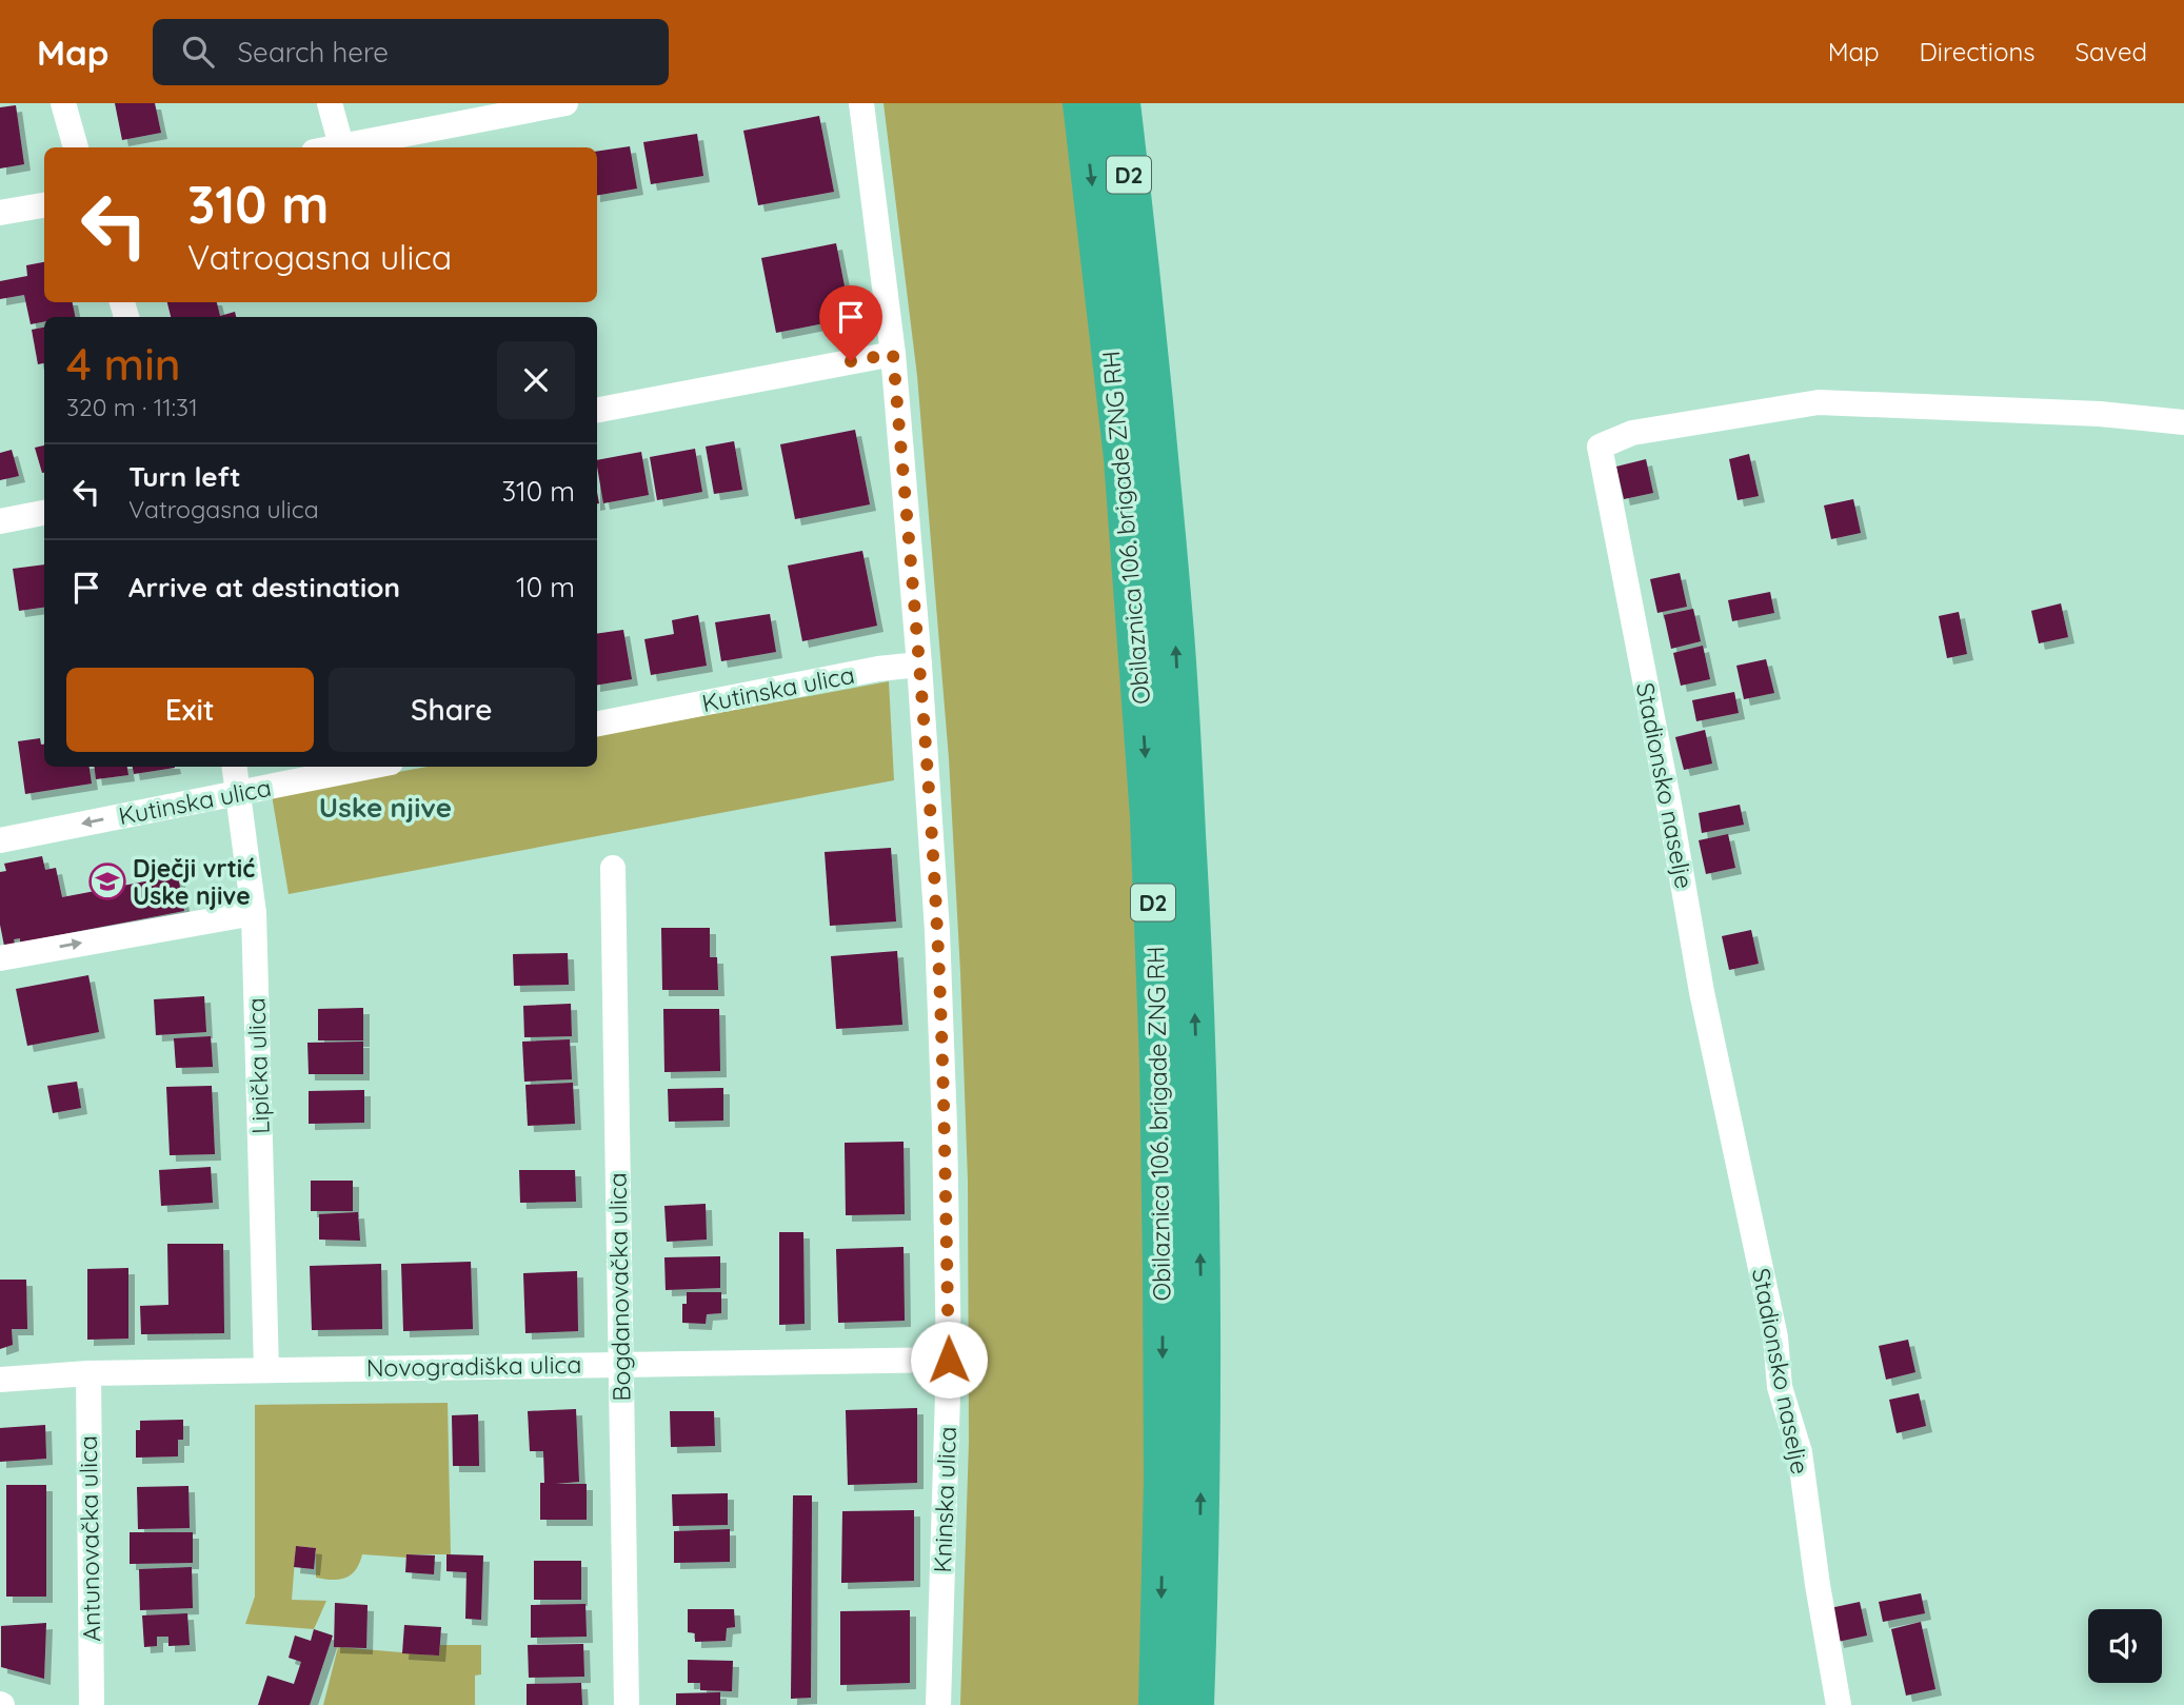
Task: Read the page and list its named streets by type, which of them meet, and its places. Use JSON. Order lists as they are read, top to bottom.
{
  "streets": {
    "highway": ["D2", "Obilaznica 106. brigade ZNG RH"],
    "street": [
      "Kutinska ulica",
      "Stadionsko naselje",
      "Lipička ulica",
      "Bogdanovačka ulica",
      "Novogradiška ulica",
      "Kninska ulica",
      "Antunovačka ulica"
    ]
  },
  "crossings": [
    ["Kutinska ulica", "Lipička ulica"],
    ["Kutinska ulica", "Kninska ulica"],
    ["Lipička ulica", "Novogradiška ulica"],
    ["Bogdanovačka ulica", "Novogradiška ulica"],
    ["Novogradiška ulica", "Kninska ulica"],
    ["Novogradiška ulica", "Antunovačka ulica"]
  ],
  "districts": ["Uske njive"],
  "places": {
    "school or university": ["Dječji vrtić Uske njive"]
  },
  "page": {
    "header": "Map",
    "search": "Search here",
    "nav": ["Map", "Directions", "Saved"],
    "turn": ["310 m", "Vatrogasna ulica"],
    "heading": ["4 min", "320 m · 11:31"],
    "list": [
      {
        "name": "Turn left",
        "note": "Vatrogasna ulica",
        "value": "310 m"
      },
      {
        "name": "Arrive at destination",
        "value": "10 m"
      }
    ],
    "buttons": ["Exit", "Share"]
  }
}
